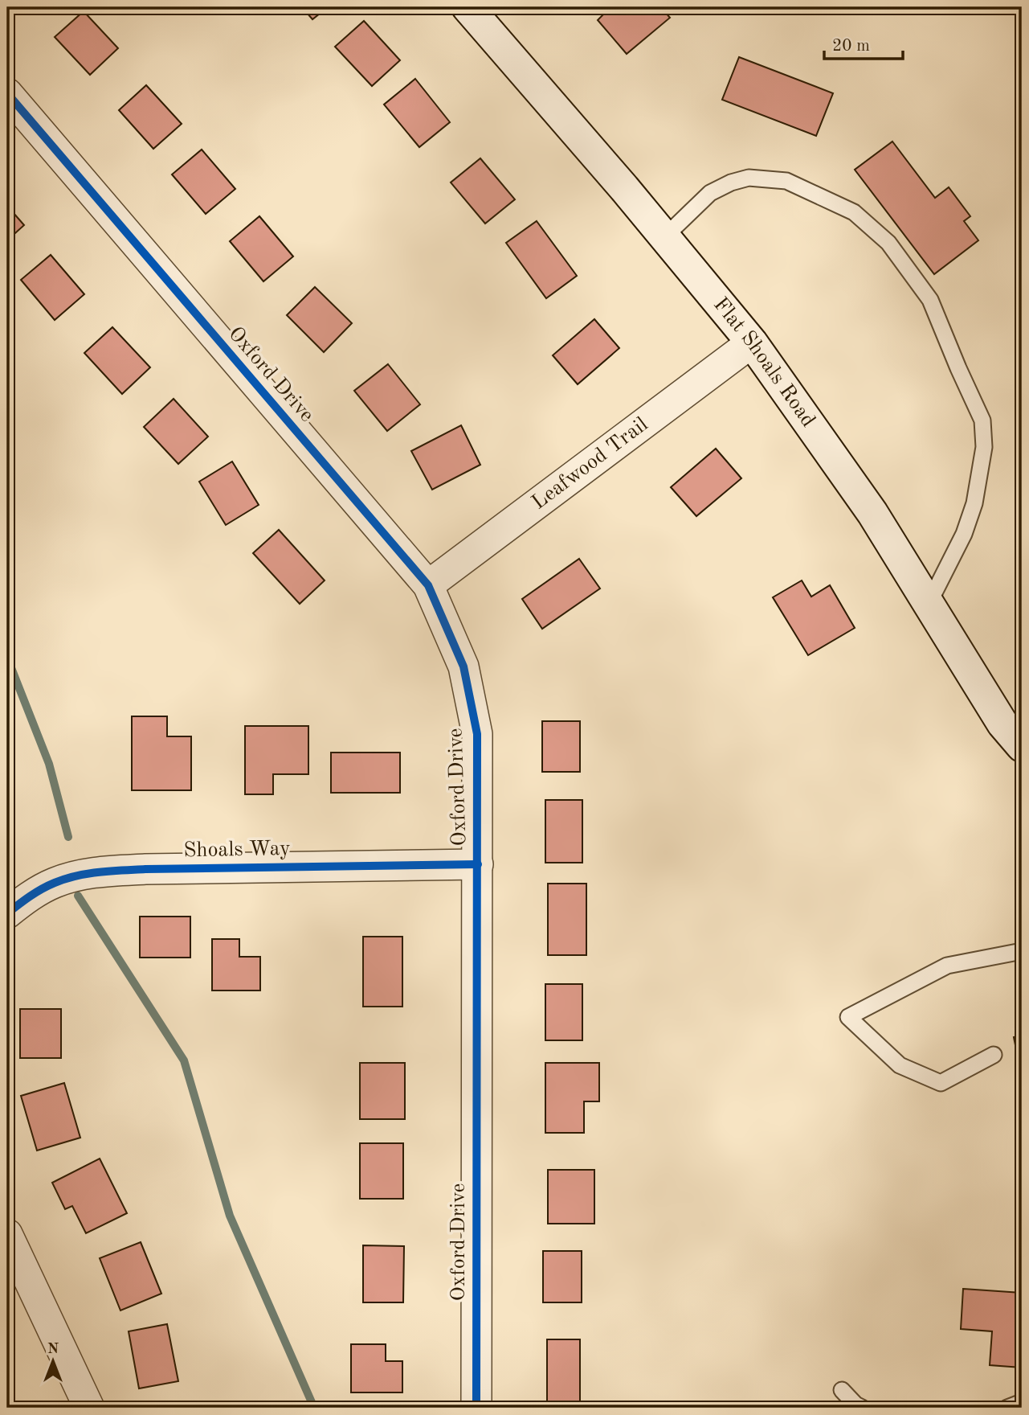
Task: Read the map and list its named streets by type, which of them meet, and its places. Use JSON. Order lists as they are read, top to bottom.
{
  "streets": {
    "main road": ["Flat Shoals Road"],
    "street": ["Oxford Drive", "Leafwood Trail", "Shoals Way"]
  },
  "crossings": [
    ["Flat Shoals Road", "Leafwood Trail"],
    ["Oxford Drive", "Leafwood Trail"],
    ["Oxford Drive", "Shoals Way"]
  ],
  "scale_bar": "20 m",
  "north": "top"
}
